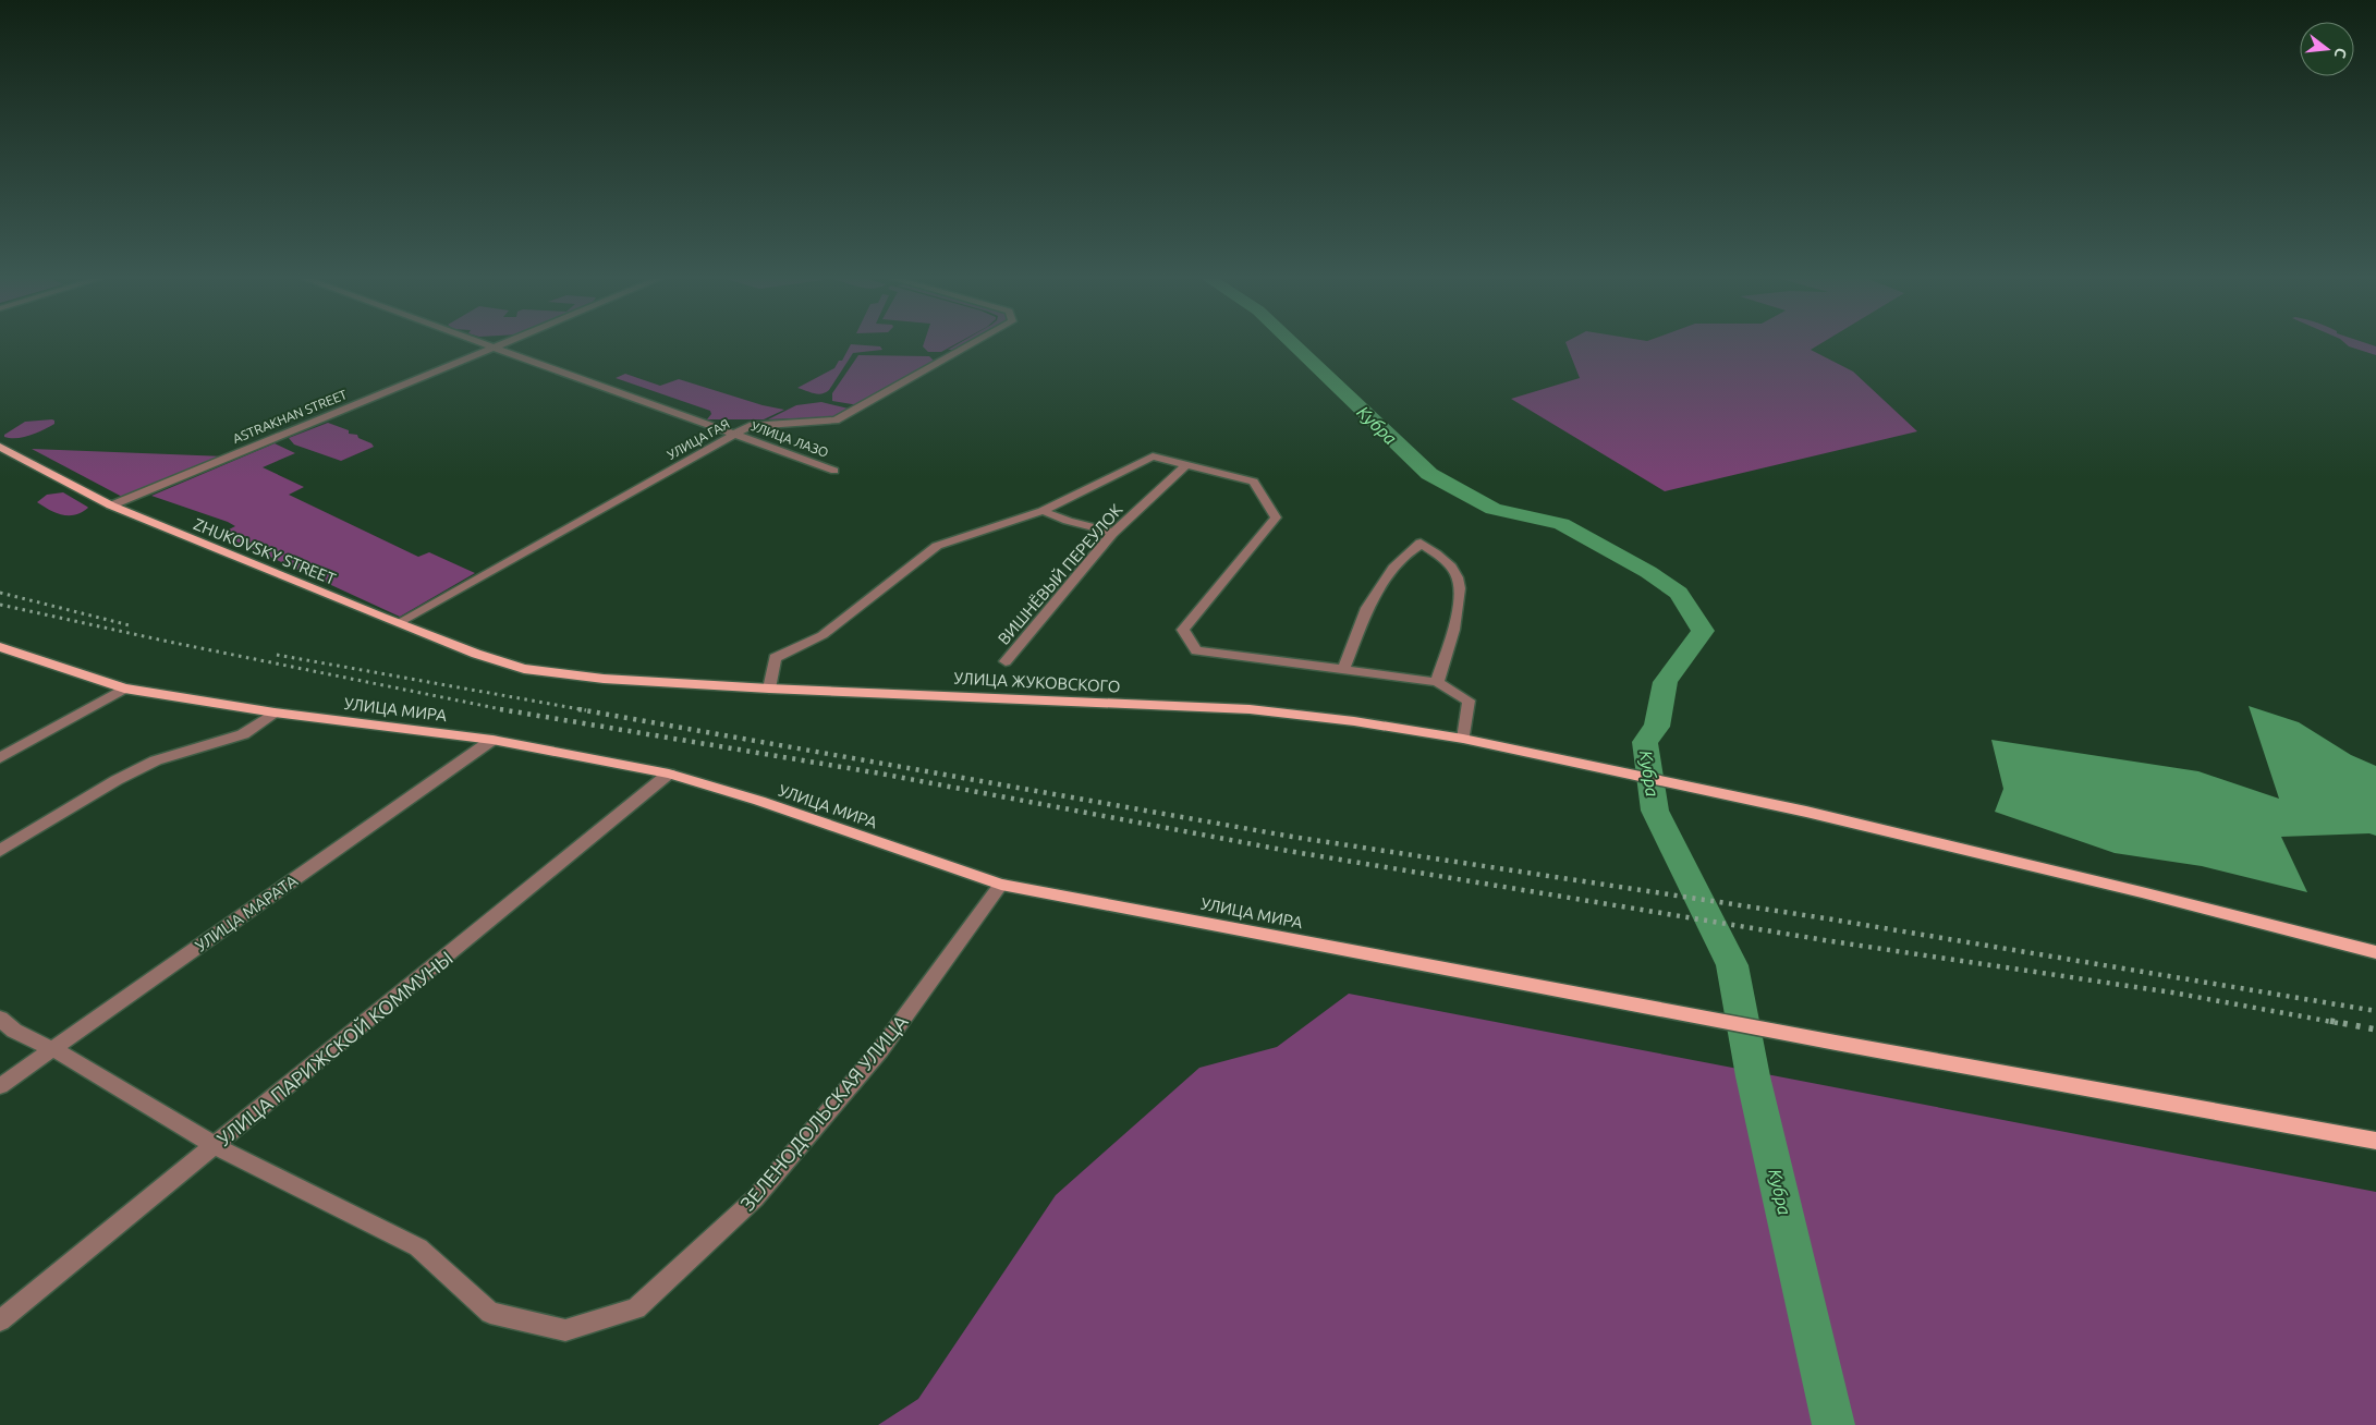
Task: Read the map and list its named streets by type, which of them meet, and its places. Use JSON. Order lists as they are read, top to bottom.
{
  "streets": {
    "main road": ["ZHUKOVSKY STREET", "УЛИЦА ЖУКОВСКОГО", "УЛИЦА МИРА"],
    "street": [
      "ASTRAKHAN STREET",
      "УЛИЦА ГАЯ",
      "УЛИЦА ЛАЗО",
      "ВИШНЁВЫЙ ПЕРЕУЛОК",
      "УЛИЦА МАРАТА",
      "УЛИЦА ПАРИЖСКОЙ КОММУНЫ",
      "ЗЕЛЕНОДОЛЬСКАЯ УЛИЦА"
    ]
  },
  "crossings": [
    ["ASTRAKHAN STREET", "УЛИЦА ЛАЗО"],
    ["ASTRAKHAN STREET", "ZHUKOVSKY STREET"],
    ["УЛИЦА ГАЯ", "УЛИЦА ЛАЗО"],
    ["УЛИЦА ГАЯ", "ZHUKOVSKY STREET"],
    ["ZHUKOVSKY STREET", "УЛИЦА ЖУКОВСКОГО"],
    ["УЛИЦА МИРА", "УЛИЦА МАРАТА"],
    ["УЛИЦА МИРА", "УЛИЦА ПАРИЖСКОЙ КОММУНЫ"],
    ["УЛИЦА МИРА", "ЗЕЛЕНОДОЛЬСКАЯ УЛИЦА"],
    ["УЛИЦА МАРАТА", "ЗЕЛЕНОДОЛЬСКАЯ УЛИЦА"],
    ["УЛИЦА ПАРИЖСКОЙ КОММУНЫ", "ЗЕЛЕНОДОЛЬСКАЯ УЛИЦА"]
  ],
  "water": ["Кубра"],
  "north": "right"
}
